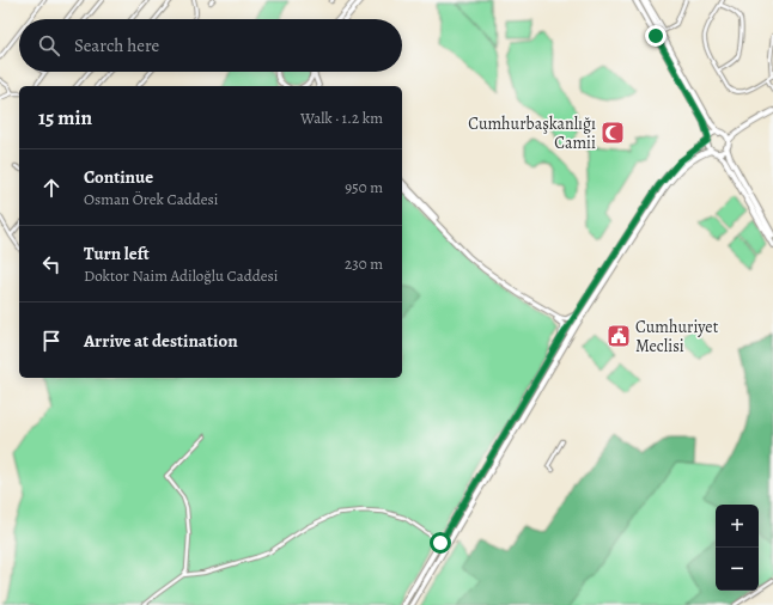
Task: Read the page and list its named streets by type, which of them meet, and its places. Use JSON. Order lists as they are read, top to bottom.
{
  "places": {
    "mosque": ["Cumhurbaşkanlığı Camii"],
    "public building": ["Cumhuriyet Meclisi"]
  },
  "page": {
    "search": "Search here",
    "heading": ["15 min", "Walk · 1.2 km"],
    "list": [
      ["Continue", "Osman Örek Caddesi", "950 m"],
      ["Turn left", "Doktor Naim Adiloğlu Caddesi", "230 m"],
      "Arrive at destination"
    ],
    "map_buttons": ["+", "−"]
  }
}
